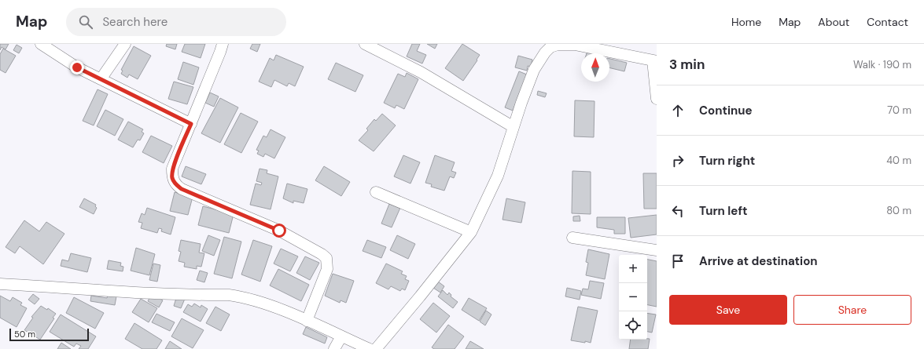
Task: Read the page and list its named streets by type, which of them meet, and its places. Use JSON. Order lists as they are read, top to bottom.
{
  "scale_bar": "50 m",
  "north": "top",
  "page": {
    "header": "Map",
    "search": "Search here",
    "nav": [
      "Home",
      "Map",
      "About",
      "Contact"
    ],
    "heading": ["3 min", "Walk · 190 m"],
    "list": [
      ["Continue", "70 m"],
      ["Turn right", "40 m"],
      ["Turn left", "80 m"],
      "Arrive at destination"
    ],
    "map_buttons": ["+", "−"],
    "buttons": ["Save", "Share"],
    "scale": "50 m"
  }
}
